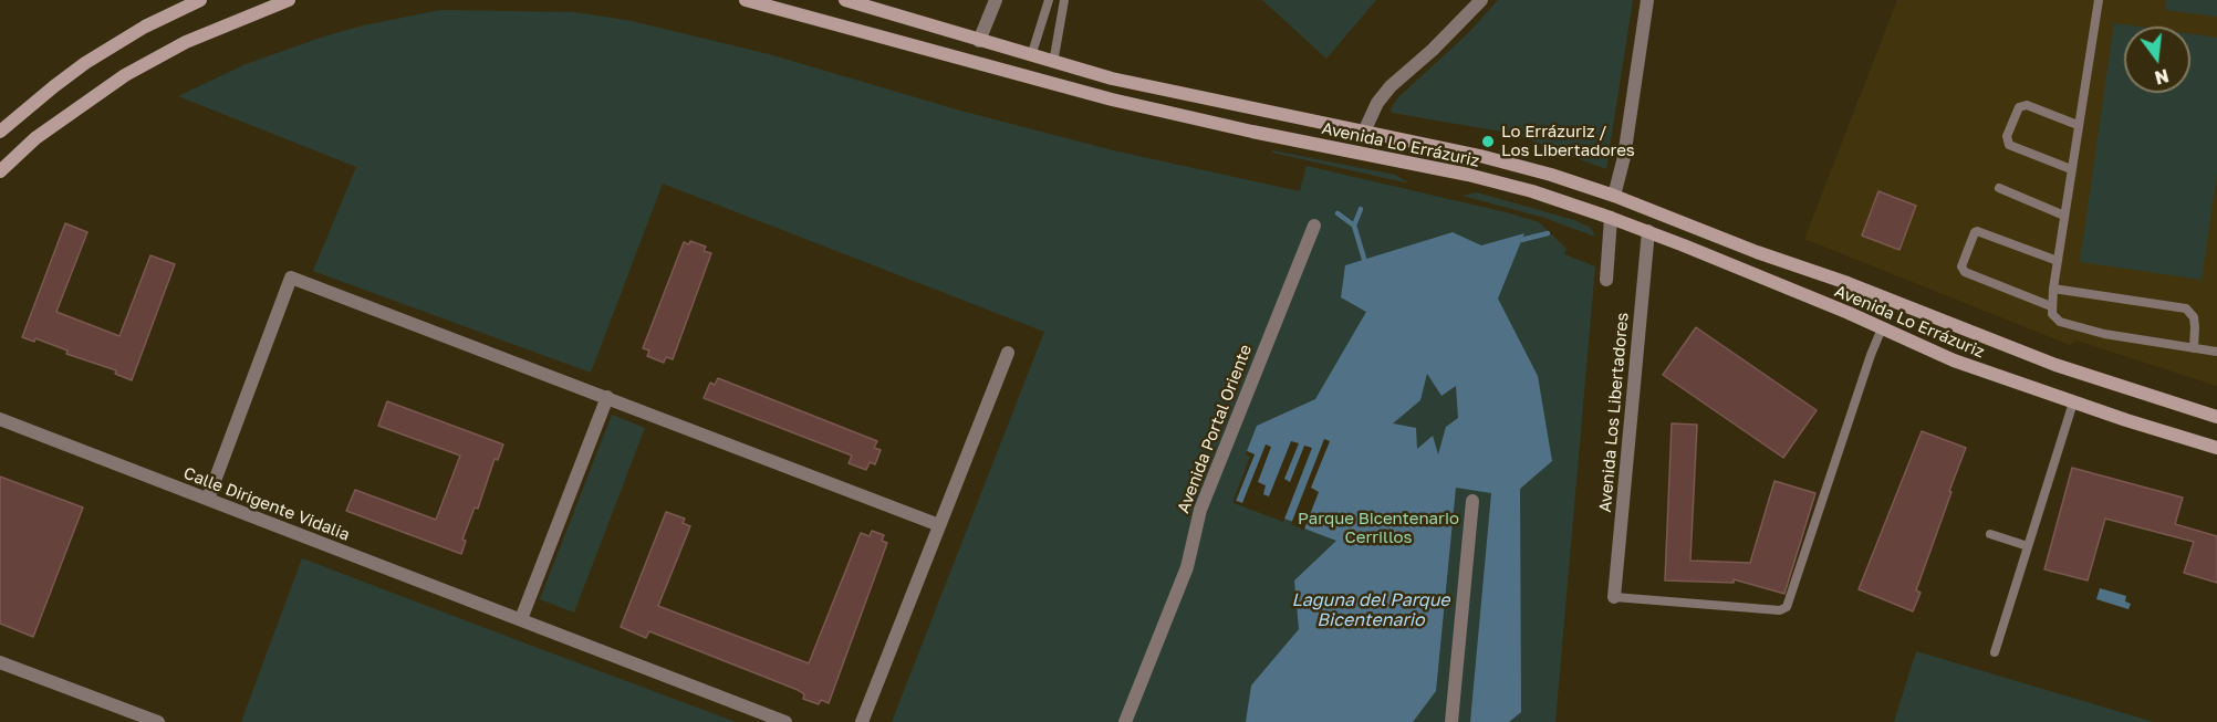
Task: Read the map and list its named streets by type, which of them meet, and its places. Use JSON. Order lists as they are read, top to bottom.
{
  "streets": {
    "main road": ["Avenida Lo Errázuriz"],
    "street": ["Avenida Los Libertadores", "Avenida Portal Oriente", "Calle Dirigente Vidalia"]
  },
  "crossings": [
    ["Avenida Lo Errázuriz", "Avenida Los Libertadores"]
  ],
  "water": ["Laguna del Parque Bicentenario"],
  "parks": ["Parque Bicentenario Cerrillos"],
  "places": ["Lo Errázuriz / Los Libertadores"],
  "north": "bottom"
}
